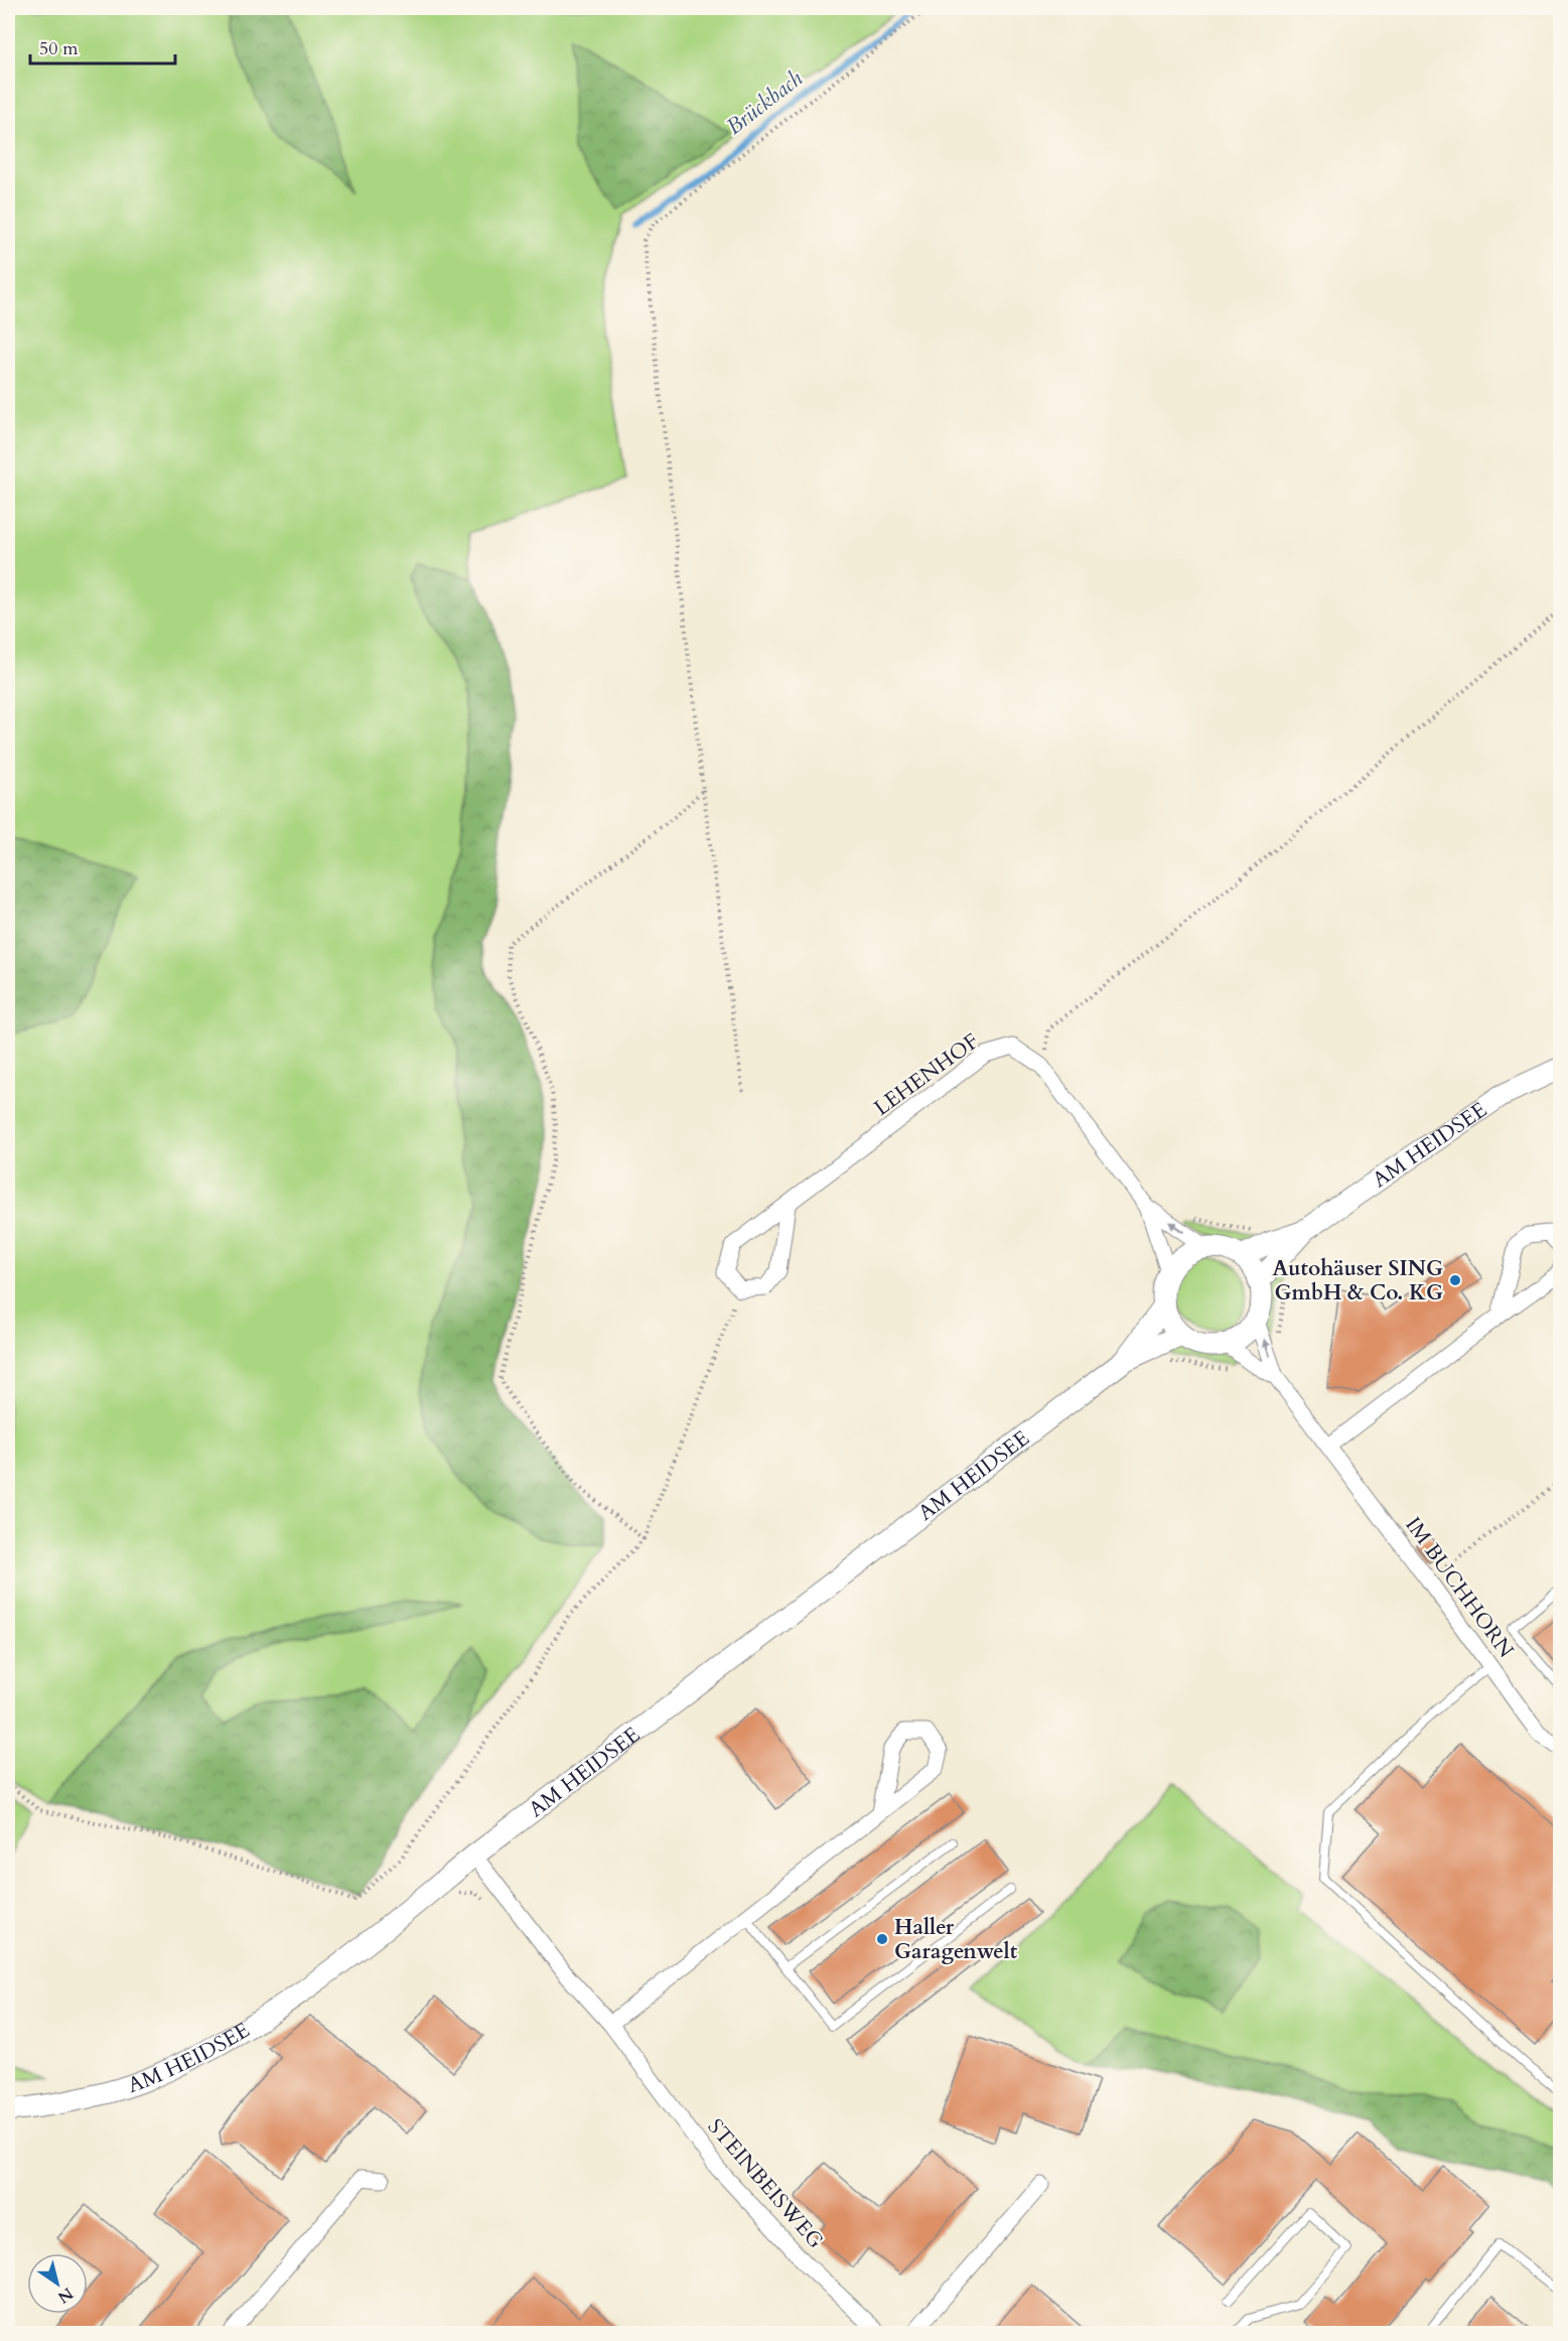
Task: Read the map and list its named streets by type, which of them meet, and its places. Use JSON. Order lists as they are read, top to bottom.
{
  "streets": {
    "main road": ["AM HEIDSEE"],
    "street": ["LEHENHOF", "IM BUCHHORN", "STEINBEISWEG"]
  },
  "crossings": [
    ["LEHENHOF", "AM HEIDSEE"],
    ["LEHENHOF", "IM BUCHHORN"],
    ["AM HEIDSEE", "IM BUCHHORN"],
    ["AM HEIDSEE", "STEINBEISWEG"]
  ],
  "water": ["Brückbach"],
  "places": ["Autohäuser SING GmbH & Co. KG", "Haller Garagenwelt"],
  "scale_bar": "50 m",
  "north": "bottom right"
}
